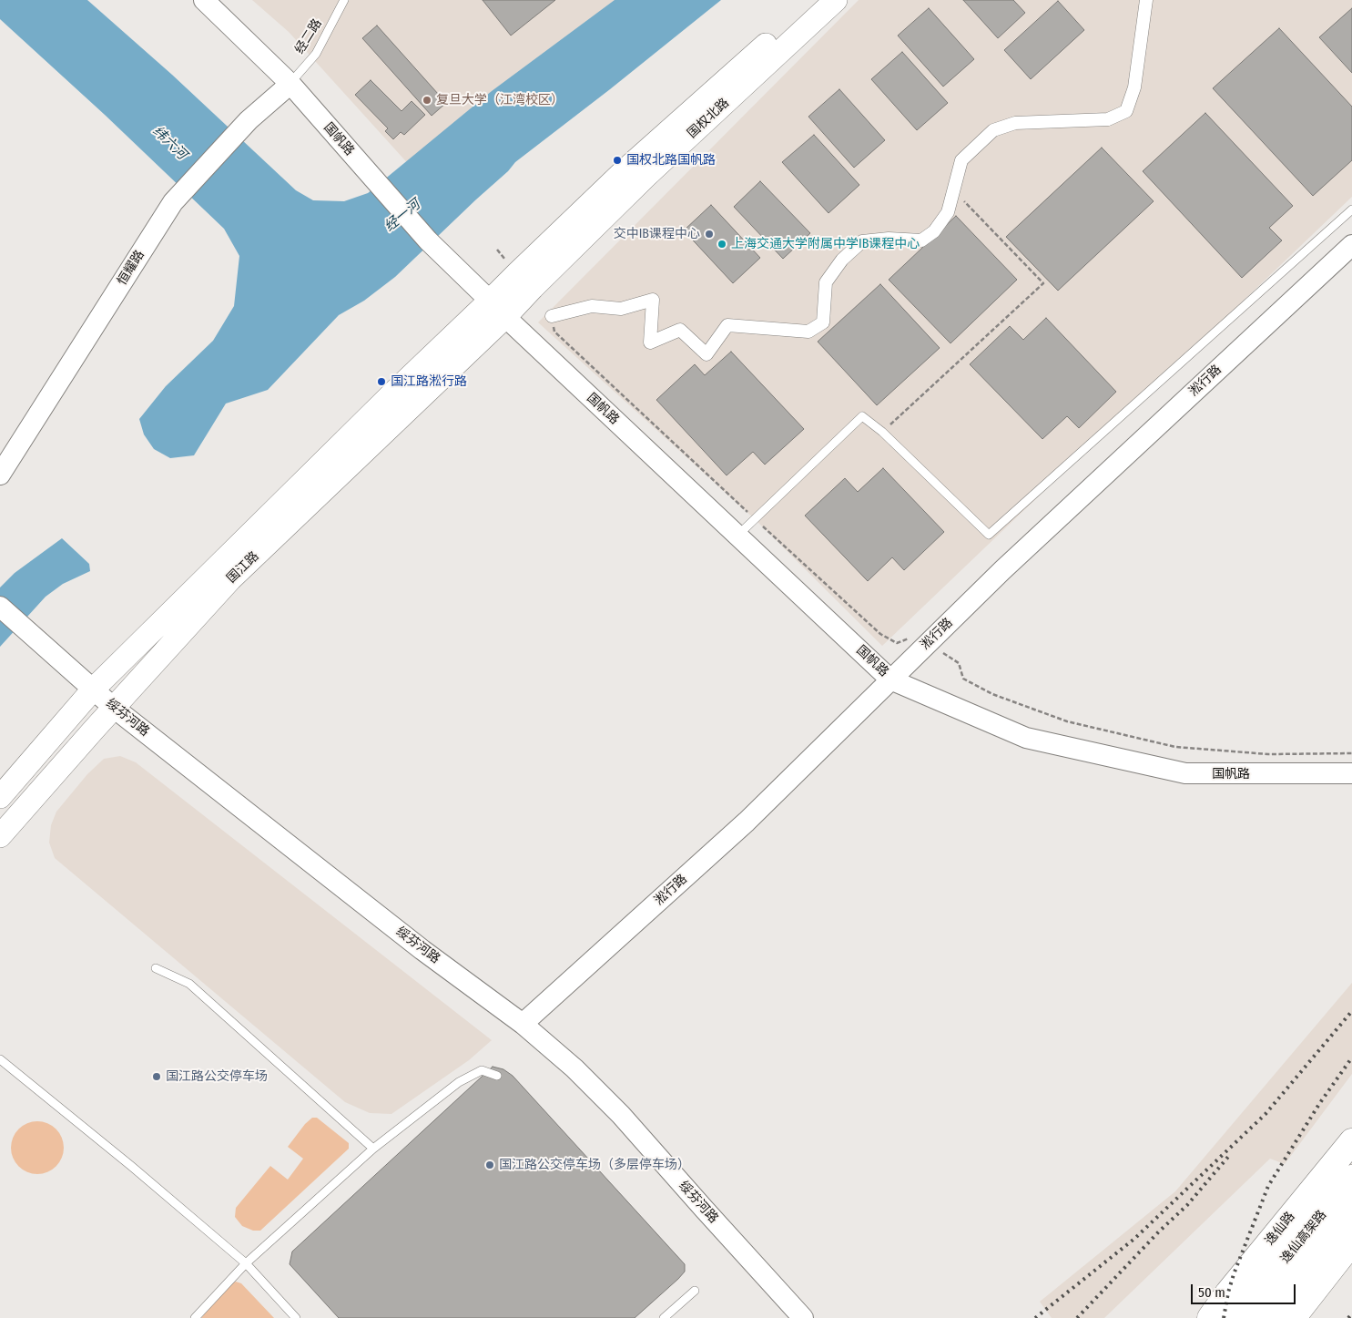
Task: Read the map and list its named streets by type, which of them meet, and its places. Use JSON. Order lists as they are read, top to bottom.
{
  "streets": {
    "main road": [
      "国权北路",
      "国江路",
      "逸仙路",
      "逸仙高架路"
    ],
    "street": [
      "国帆路",
      "恒耀路",
      "淞行路",
      "绥芬河路"
    ],
    "lane": ["经二路"]
  },
  "crossings": [
    ["经二路", "国帆路"],
    ["经二路", "恒耀路"],
    ["国权北路", "国帆路"],
    ["国权北路", "国江路"],
    ["国帆路", "恒耀路"],
    ["国帆路", "淞行路"],
    ["国帆路", "国江路"],
    ["淞行路", "绥芬河路"],
    ["国江路", "绥芬河路"]
  ],
  "water": ["纬六河", "经一河"],
  "places": [
    "复旦大学（江湾校区）",
    "国权北路国帆路",
    "交中IB课程中心",
    "上海交通大学附属中学IB课程中心",
    "国江路淞行路",
    "国江路公交停车场",
    "国江路公交停车场（多层停车场）"
  ],
  "scale_bar": "50 m"
}
